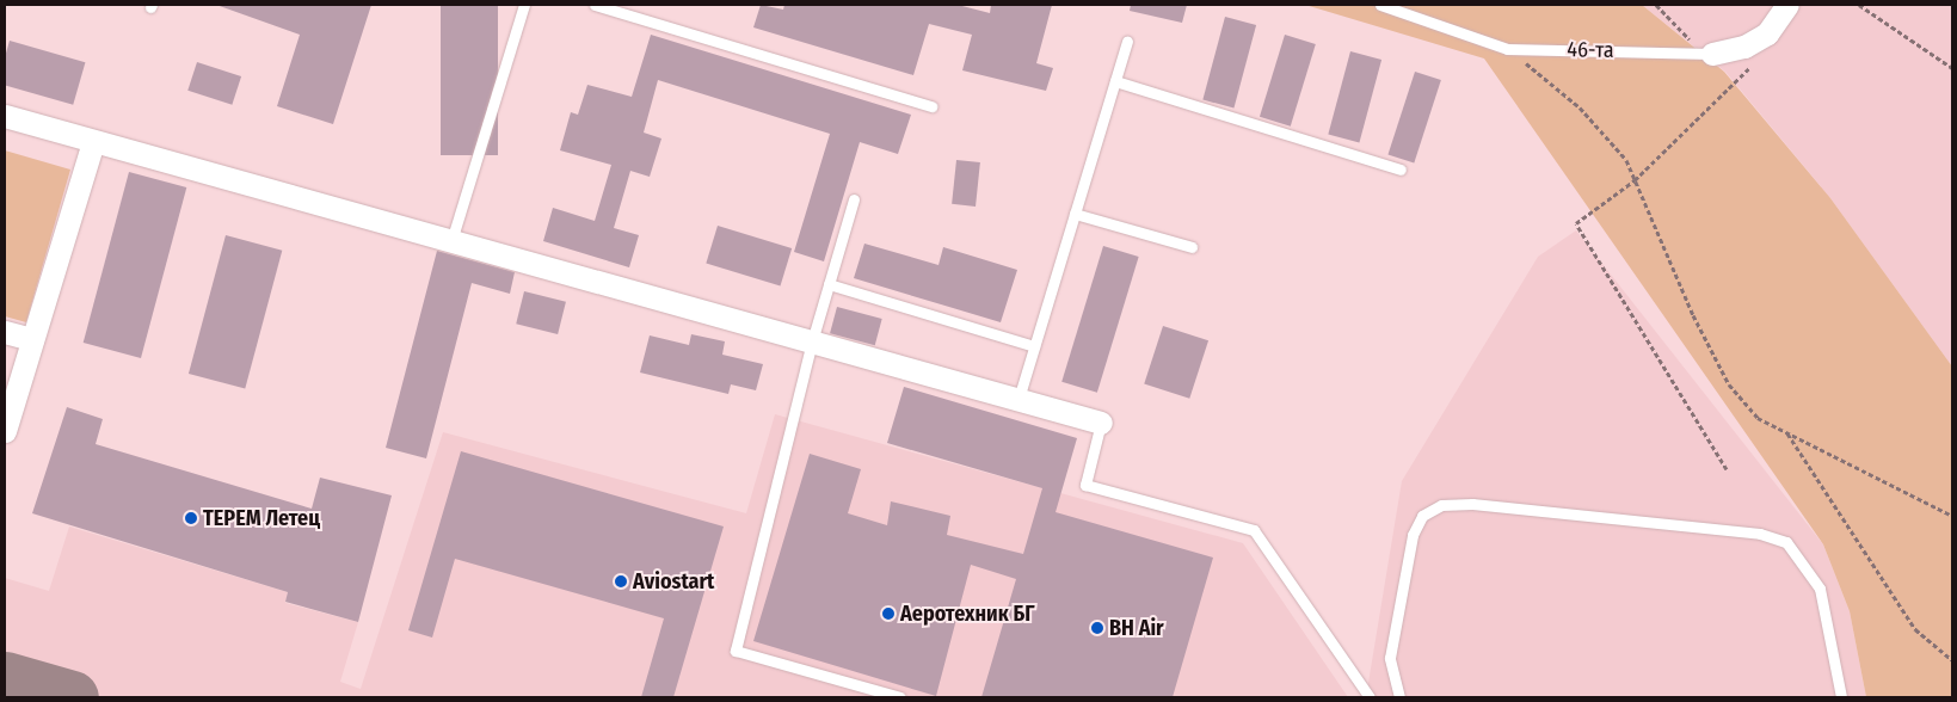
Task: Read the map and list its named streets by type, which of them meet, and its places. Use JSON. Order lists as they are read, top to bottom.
{
  "streets": {
    "street": ["46-та"]
  },
  "places": [
    "ТЕРЕМ Летец",
    "Aviostart",
    "Аеротехник БГ",
    "BH Air"
  ]
}
